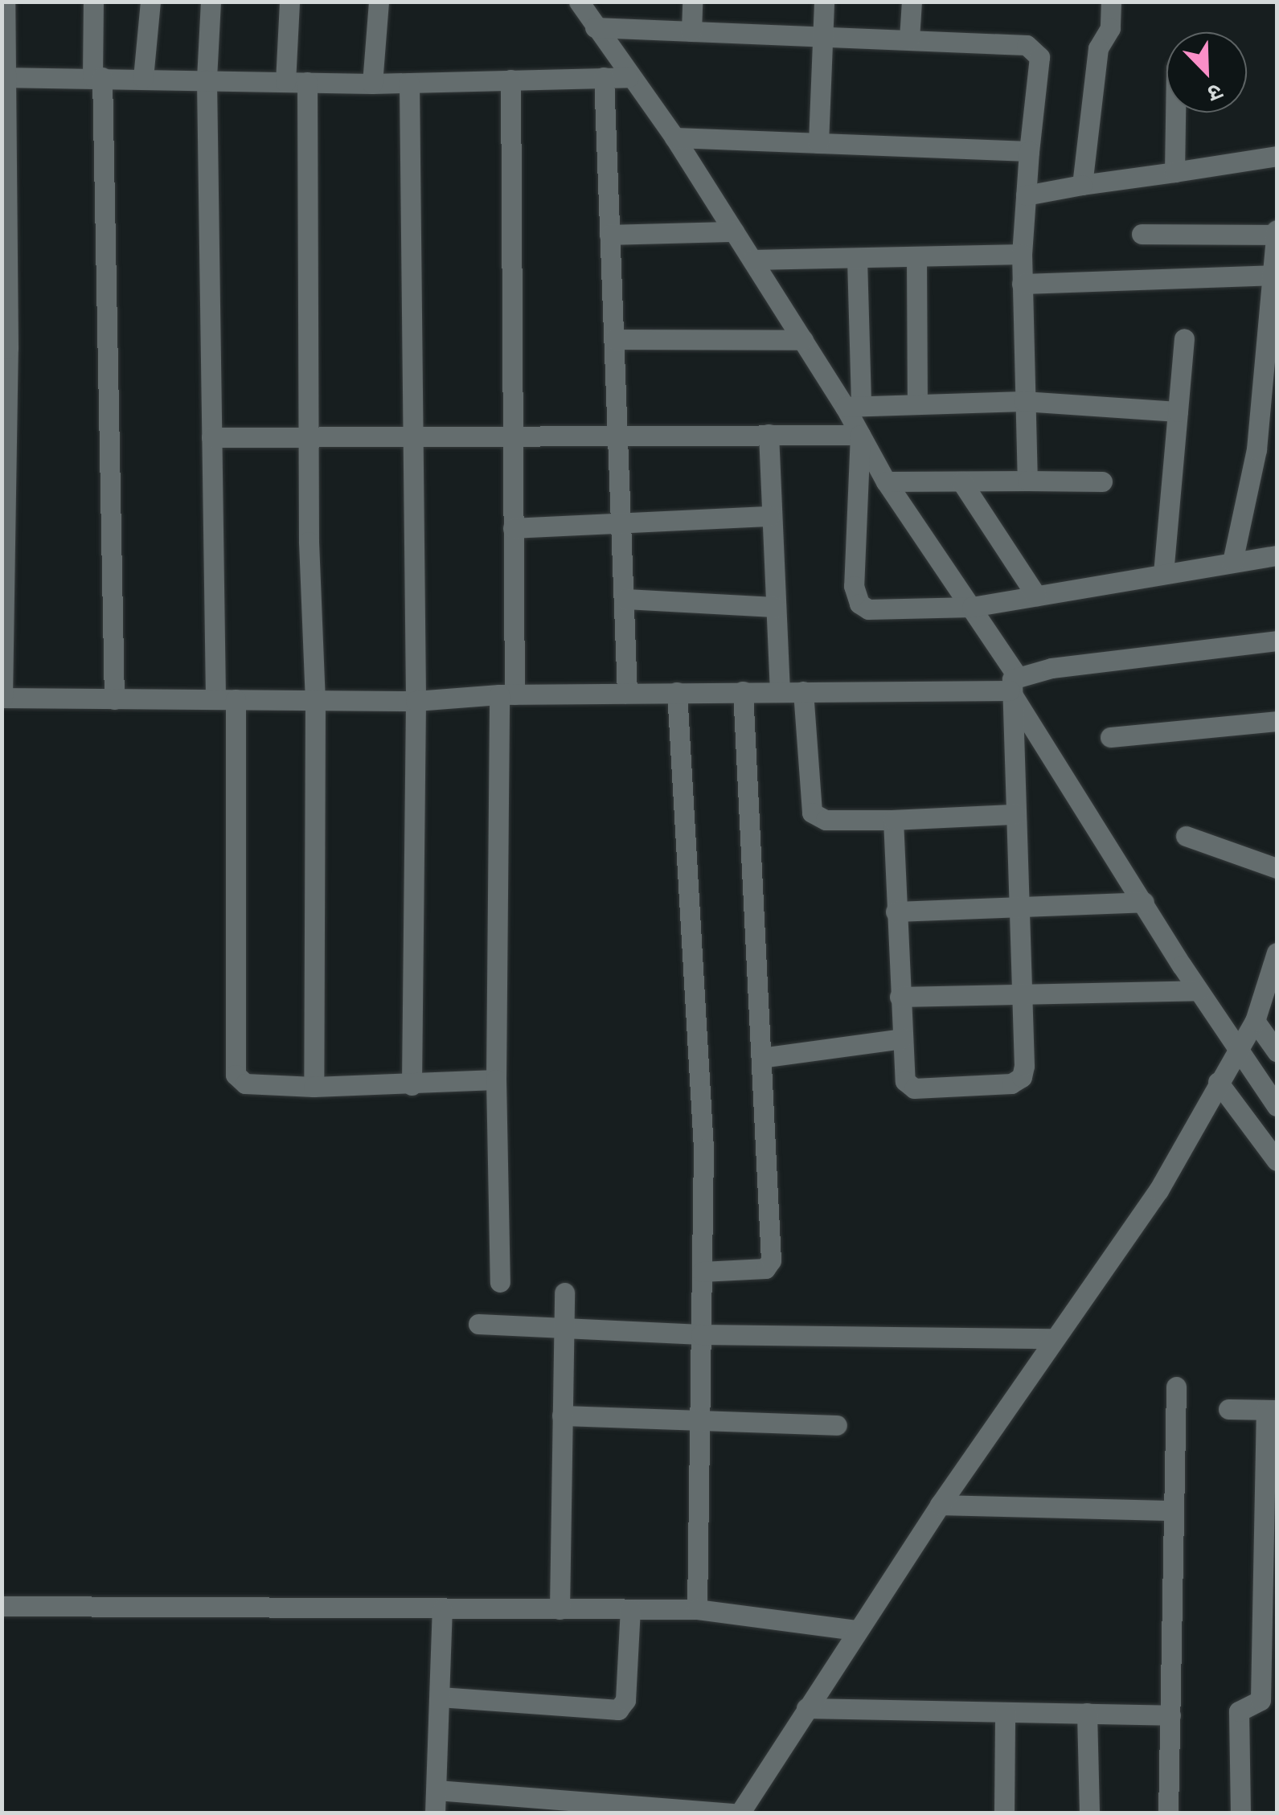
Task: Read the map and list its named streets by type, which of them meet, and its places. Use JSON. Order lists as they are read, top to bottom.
{
  "north": "bottom right"
}
